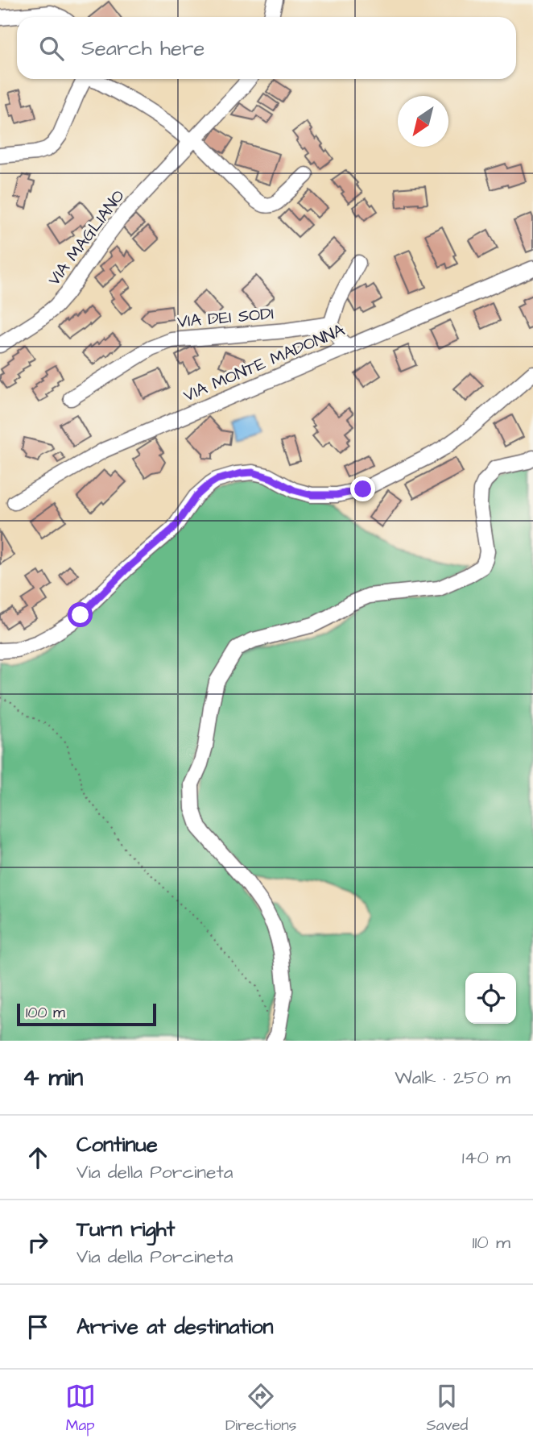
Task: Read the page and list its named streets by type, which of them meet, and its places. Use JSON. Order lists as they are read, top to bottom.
{
  "streets": {
    "street": ["VIA MAGLIANO", "VIA DEI SODI", "VIA MONTE MADONNA"]
  },
  "scale_bar": "100 m",
  "north": "bottom left",
  "page": {
    "search": "Search here",
    "scale": "100 m",
    "heading": ["4 min", "Walk · 250 m"],
    "list": [
      ["Continue", "Via della Porcineta", "140 m"],
      ["Turn right", "Via della Porcineta", "110 m"],
      "Arrive at destination"
    ],
    "nav": ["Map", "Directions", "Saved"]
  }
}
